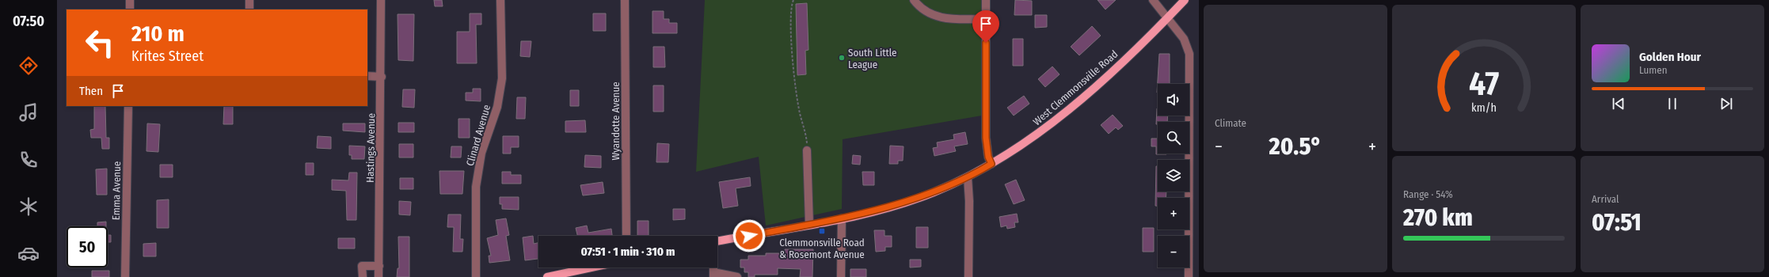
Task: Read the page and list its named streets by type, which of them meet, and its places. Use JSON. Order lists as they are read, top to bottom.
{
  "streets": {
    "main road": ["West Clemmonsville Road"],
    "street": [
      "Wyandotte Avenue",
      "Clinard Avenue",
      "Hastings Avenue",
      "Emma Avenue"
    ]
  },
  "places": {
    "other": ["South Little League"],
    "transit": ["Clemmonsville Road & Rosemont Avenue"]
  },
  "page": {
    "tabs": "07:50",
    "tile": [
      "Climate",
      ["Range · 54%", "270 km"],
      ["Arrival", "07:51"]
    ],
    "turn": ["210 m", "Krites Street"],
    "song": ["Golden Hour", "Lumen"],
    "then": "Then",
    "map_buttons": ["+", "−"],
    "heat": ["−", "20.5°", "+"],
    "limit": "50",
    "trip": "07:51 · 1 min · 310 m",
    "gauge": ["47", "km/h"]
  }
}
